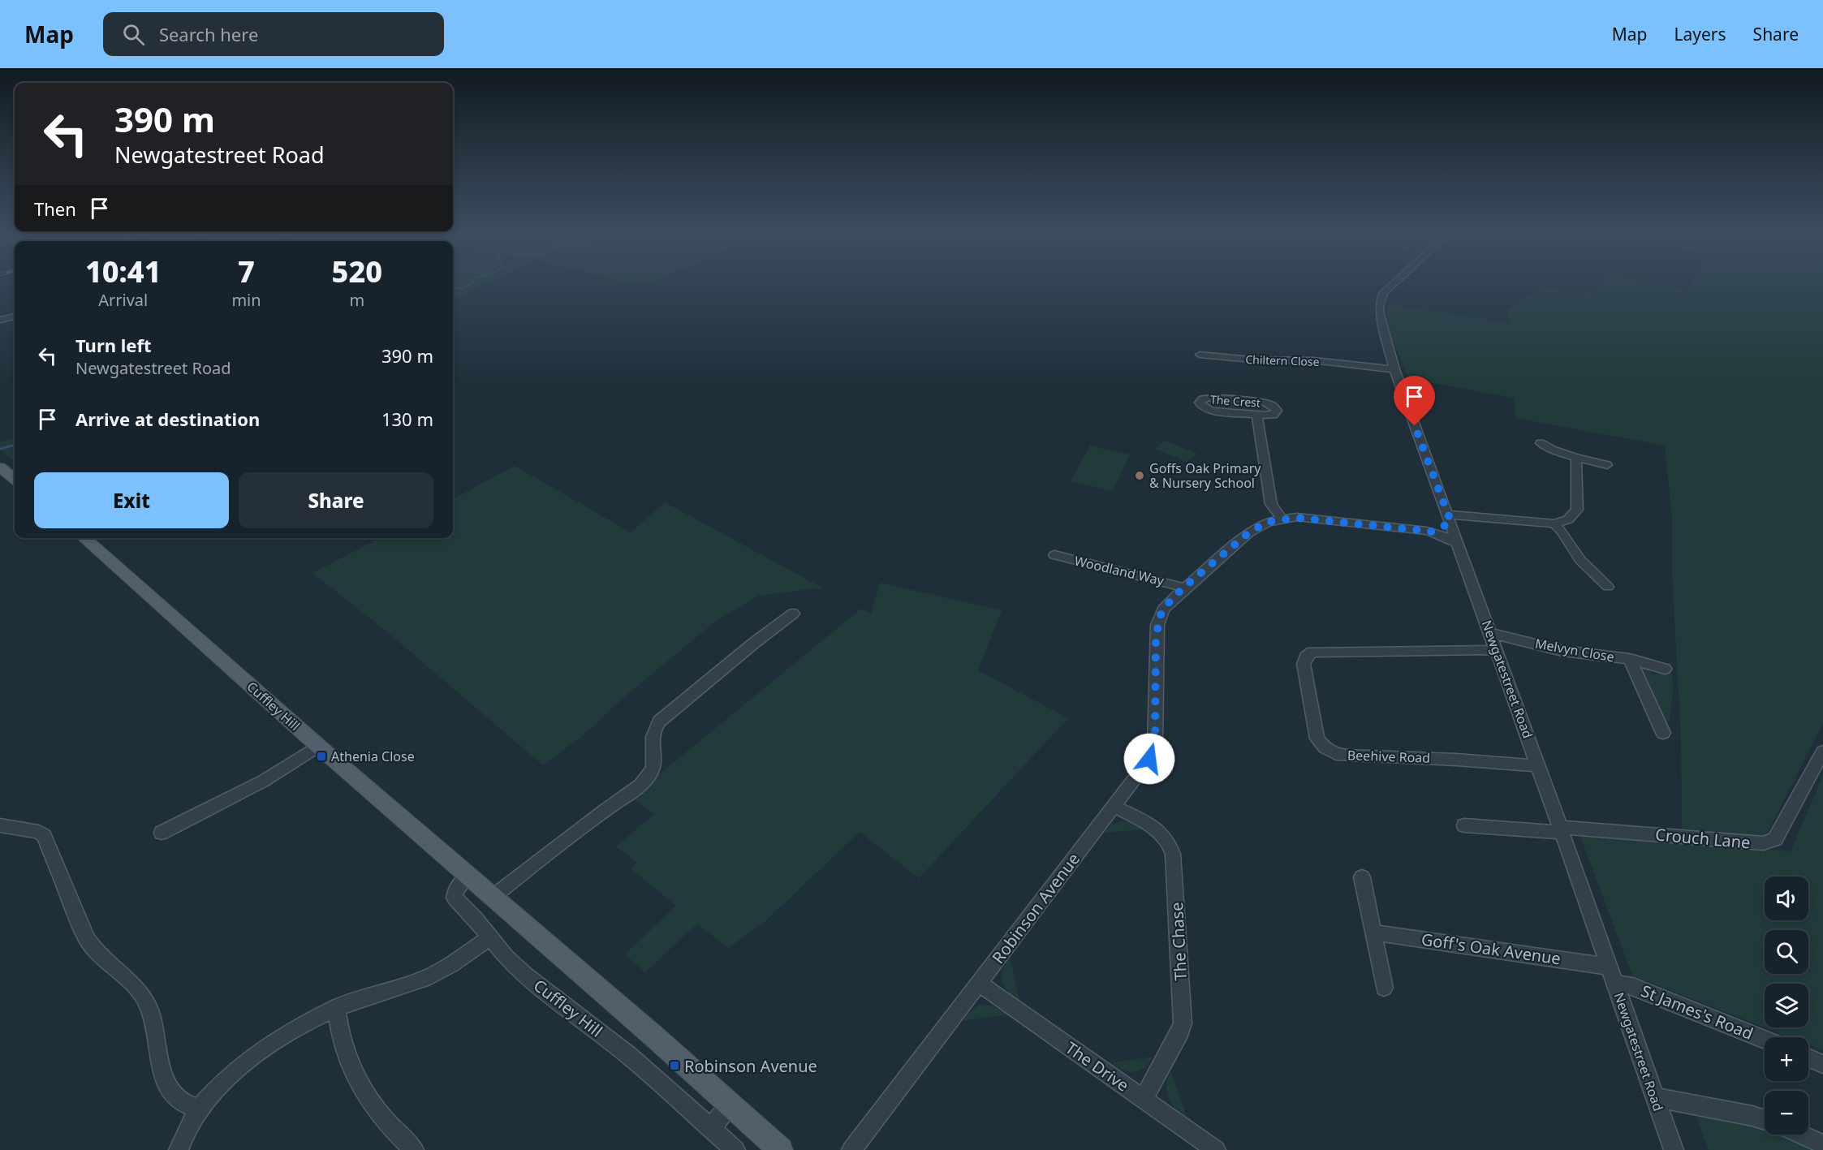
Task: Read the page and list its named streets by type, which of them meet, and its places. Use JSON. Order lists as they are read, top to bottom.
{
  "streets": {
    "main road": ["Cuffley Hill"],
    "street": [
      "Chiltern Close",
      "The Crest",
      "Woodland Way",
      "Melvyn Close",
      "Newgatestreet Road",
      "Beehive Road",
      "Crouch Lane",
      "Robinson Avenue",
      "The Chase",
      "Goff's Oak Avenue",
      "St James's Road",
      "The Drive"
    ]
  },
  "crossings": [
    ["Chiltern Close", "Newgatestreet Road"],
    ["Woodland Way", "Robinson Avenue"],
    ["Melvyn Close", "Newgatestreet Road"],
    ["Newgatestreet Road", "Beehive Road"],
    ["Newgatestreet Road", "Crouch Lane"],
    ["Newgatestreet Road", "Goff's Oak Avenue"],
    ["Newgatestreet Road", "St James's Road"],
    ["Robinson Avenue", "The Chase"],
    ["Robinson Avenue", "The Drive"],
    ["The Chase", "The Drive"]
  ],
  "places": {
    "other": ["Goffs Oak Primary & Nursery School"],
    "transit": ["Athenia Close", "Robinson Avenue"]
  },
  "page": {
    "header": "Map",
    "search": "Search here",
    "nav": ["Map", "Layers", "Share"],
    "turn": ["390 m", "Newgatestreet Road"],
    "then": "Then",
    "eta": [
      "10:41",
      "Arrival",
      "7",
      "min",
      "520",
      "m"
    ],
    "list": [
      {
        "name": "Turn left",
        "note": "Newgatestreet Road",
        "value": "390 m"
      },
      {
        "name": "Arrive at destination",
        "value": "130 m"
      }
    ],
    "buttons": ["Exit", "Share"],
    "map_buttons": ["+", "−"]
  }
}
